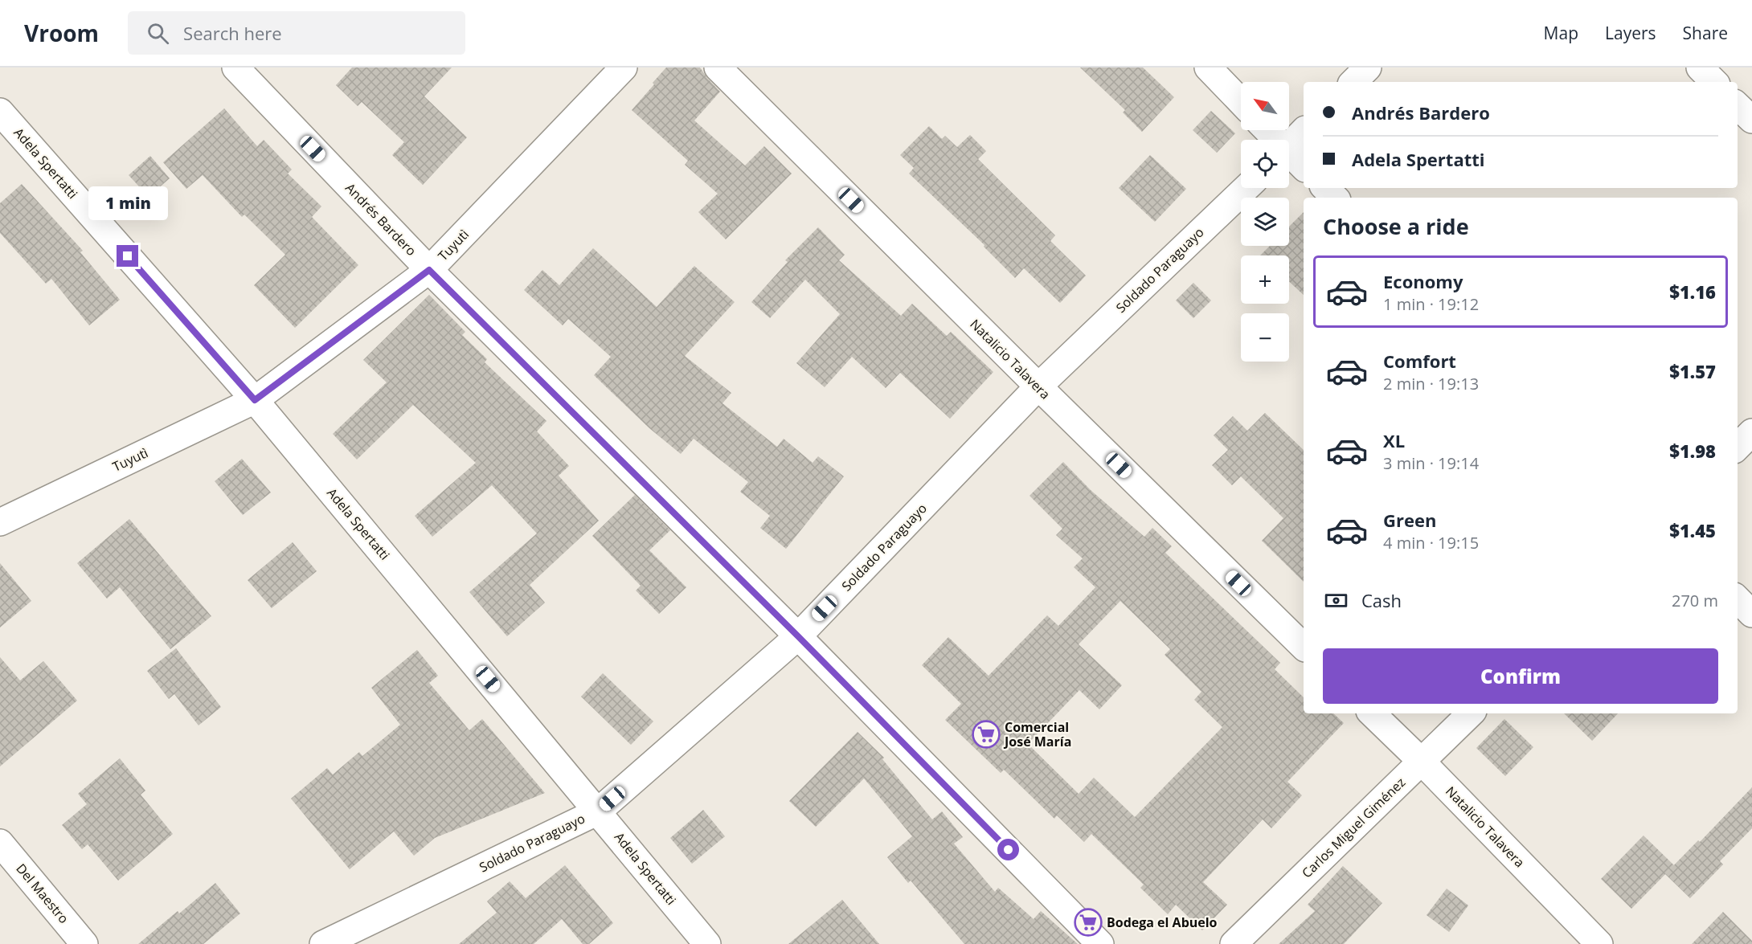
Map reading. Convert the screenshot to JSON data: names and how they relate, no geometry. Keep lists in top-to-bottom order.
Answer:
{
  "streets": {
    "street": [
      "Adela Spertatti",
      "Andrés Bardero",
      "Tuyutì",
      "Soldado Paraguayo",
      "Natalicio Talavera",
      "Carlos Miguel Giménez",
      "Del Maestro"
    ]
  },
  "crossings": [
    ["Adela Spertatti", "Tuyutì"],
    ["Adela Spertatti", "Soldado Paraguayo"],
    ["Andrés Bardero", "Tuyutì"],
    ["Andrés Bardero", "Soldado Paraguayo"],
    ["Soldado Paraguayo", "Natalicio Talavera"],
    ["Natalicio Talavera", "Carlos Miguel Giménez"]
  ],
  "places": {
    "supermarket": ["Comercial José María", "Bodega el Abuelo"]
  },
  "north": "top left",
  "page": {
    "header": "Vroom",
    "search": "Search here",
    "nav": ["Map", "Layers", "Share"],
    "map_buttons": ["+", "−"],
    "banner": ["Andrés Bardero", "Adela Spertatti"],
    "bubble": "1 min",
    "heading": "Choose a ride",
    "list": [
      {
        "name": "Economy",
        "note": "1 min · 19:12",
        "value": "$1.16"
      },
      {
        "name": "Comfort",
        "note": "2 min · 19:13",
        "value": "$1.57"
      },
      {
        "name": "XL",
        "note": "3 min · 19:14",
        "value": "$1.98"
      },
      {
        "name": "Green",
        "note": "4 min · 19:15",
        "value": "$1.45"
      }
    ],
    "pay": ["Cash", "270 m"],
    "buttons": "Confirm"
  }
}
